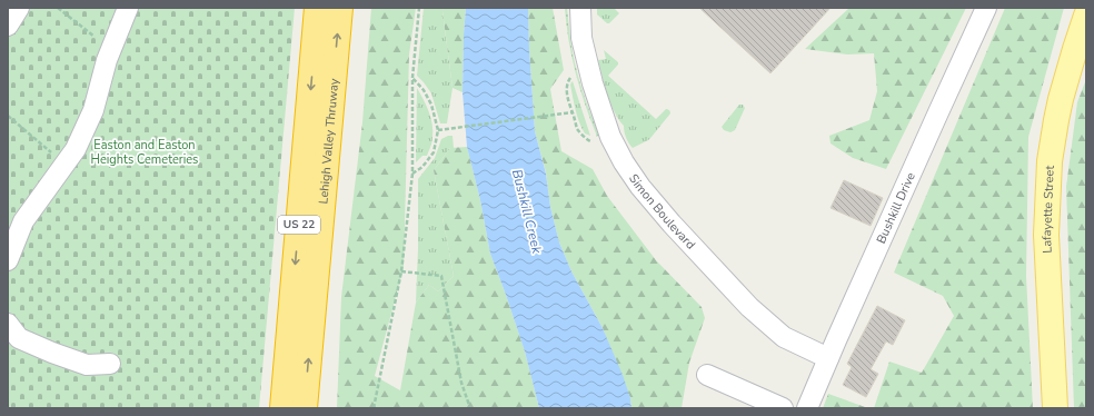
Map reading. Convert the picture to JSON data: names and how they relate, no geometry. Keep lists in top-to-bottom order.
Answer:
{
  "streets": {
    "highway": ["Lehigh Valley Thruway", "US 22"],
    "main road": ["Lafayette Street"],
    "street": ["Bushkill Drive", "Simon Boulevard"]
  },
  "crossings": [
    ["Bushkill Drive", "Simon Boulevard"]
  ],
  "water": ["Bushkill Creek"],
  "parks": ["Easton and Easton Heights Cemeteries"]
}
